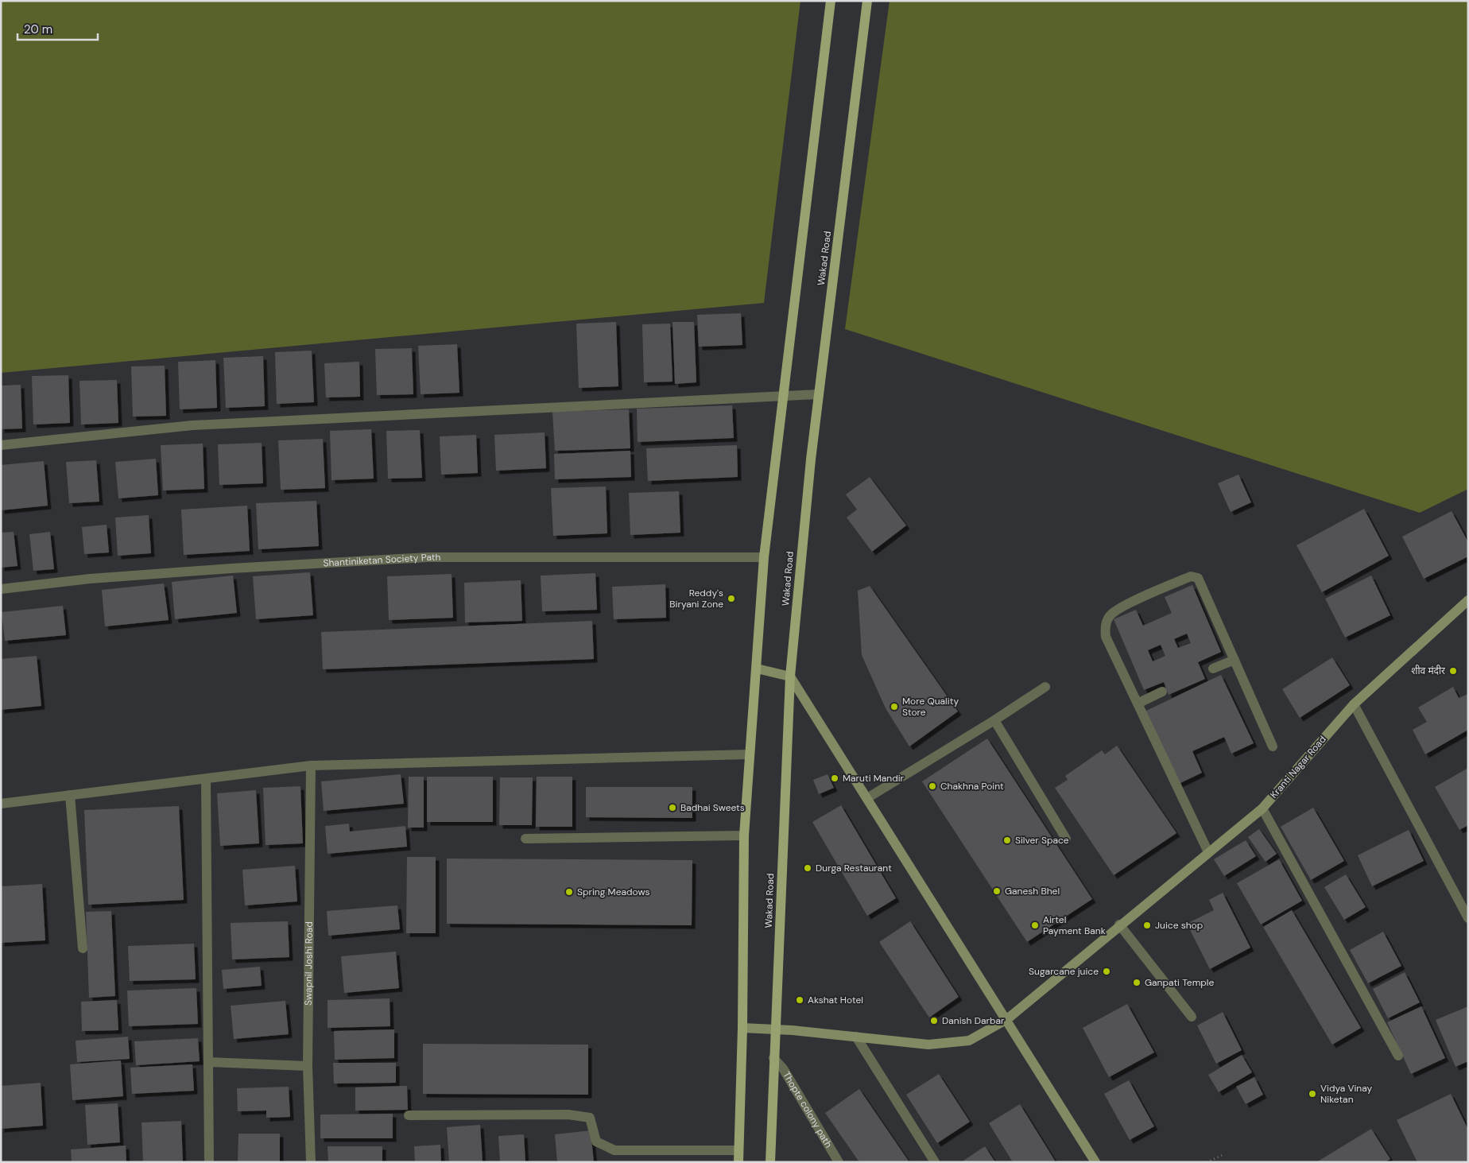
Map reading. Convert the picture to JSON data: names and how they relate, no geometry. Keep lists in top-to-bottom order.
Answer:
{
  "streets": {
    "main road": ["Wakad Road"],
    "street": [
      "Shantiniketan Society Path",
      "Kranti Nagar Road",
      "Swapnil Joshi Road",
      "Thopte colony path"
    ]
  },
  "crossings": [
    ["Wakad Road", "Kranti Nagar Road"],
    ["Wakad Road", "Thopte colony path"]
  ],
  "places": [
    "Reddy's Biryani Zone",
    "शीव मंदीर",
    "More Quality Store",
    "Maruti Mandir",
    "Chakhna Point",
    "Badhai Sweets",
    "Silver Space",
    "Durga Restaurant",
    "Ganesh Bhel",
    "Spring Meadows",
    "Airtel Payment Bank",
    "Juice shop",
    "Sugarcane juice",
    "Ganpati Temple",
    "Akshat Hotel",
    "Danish Darbar",
    "Vidya Vinay Niketan"
  ],
  "scale_bar": "20 m"
}
